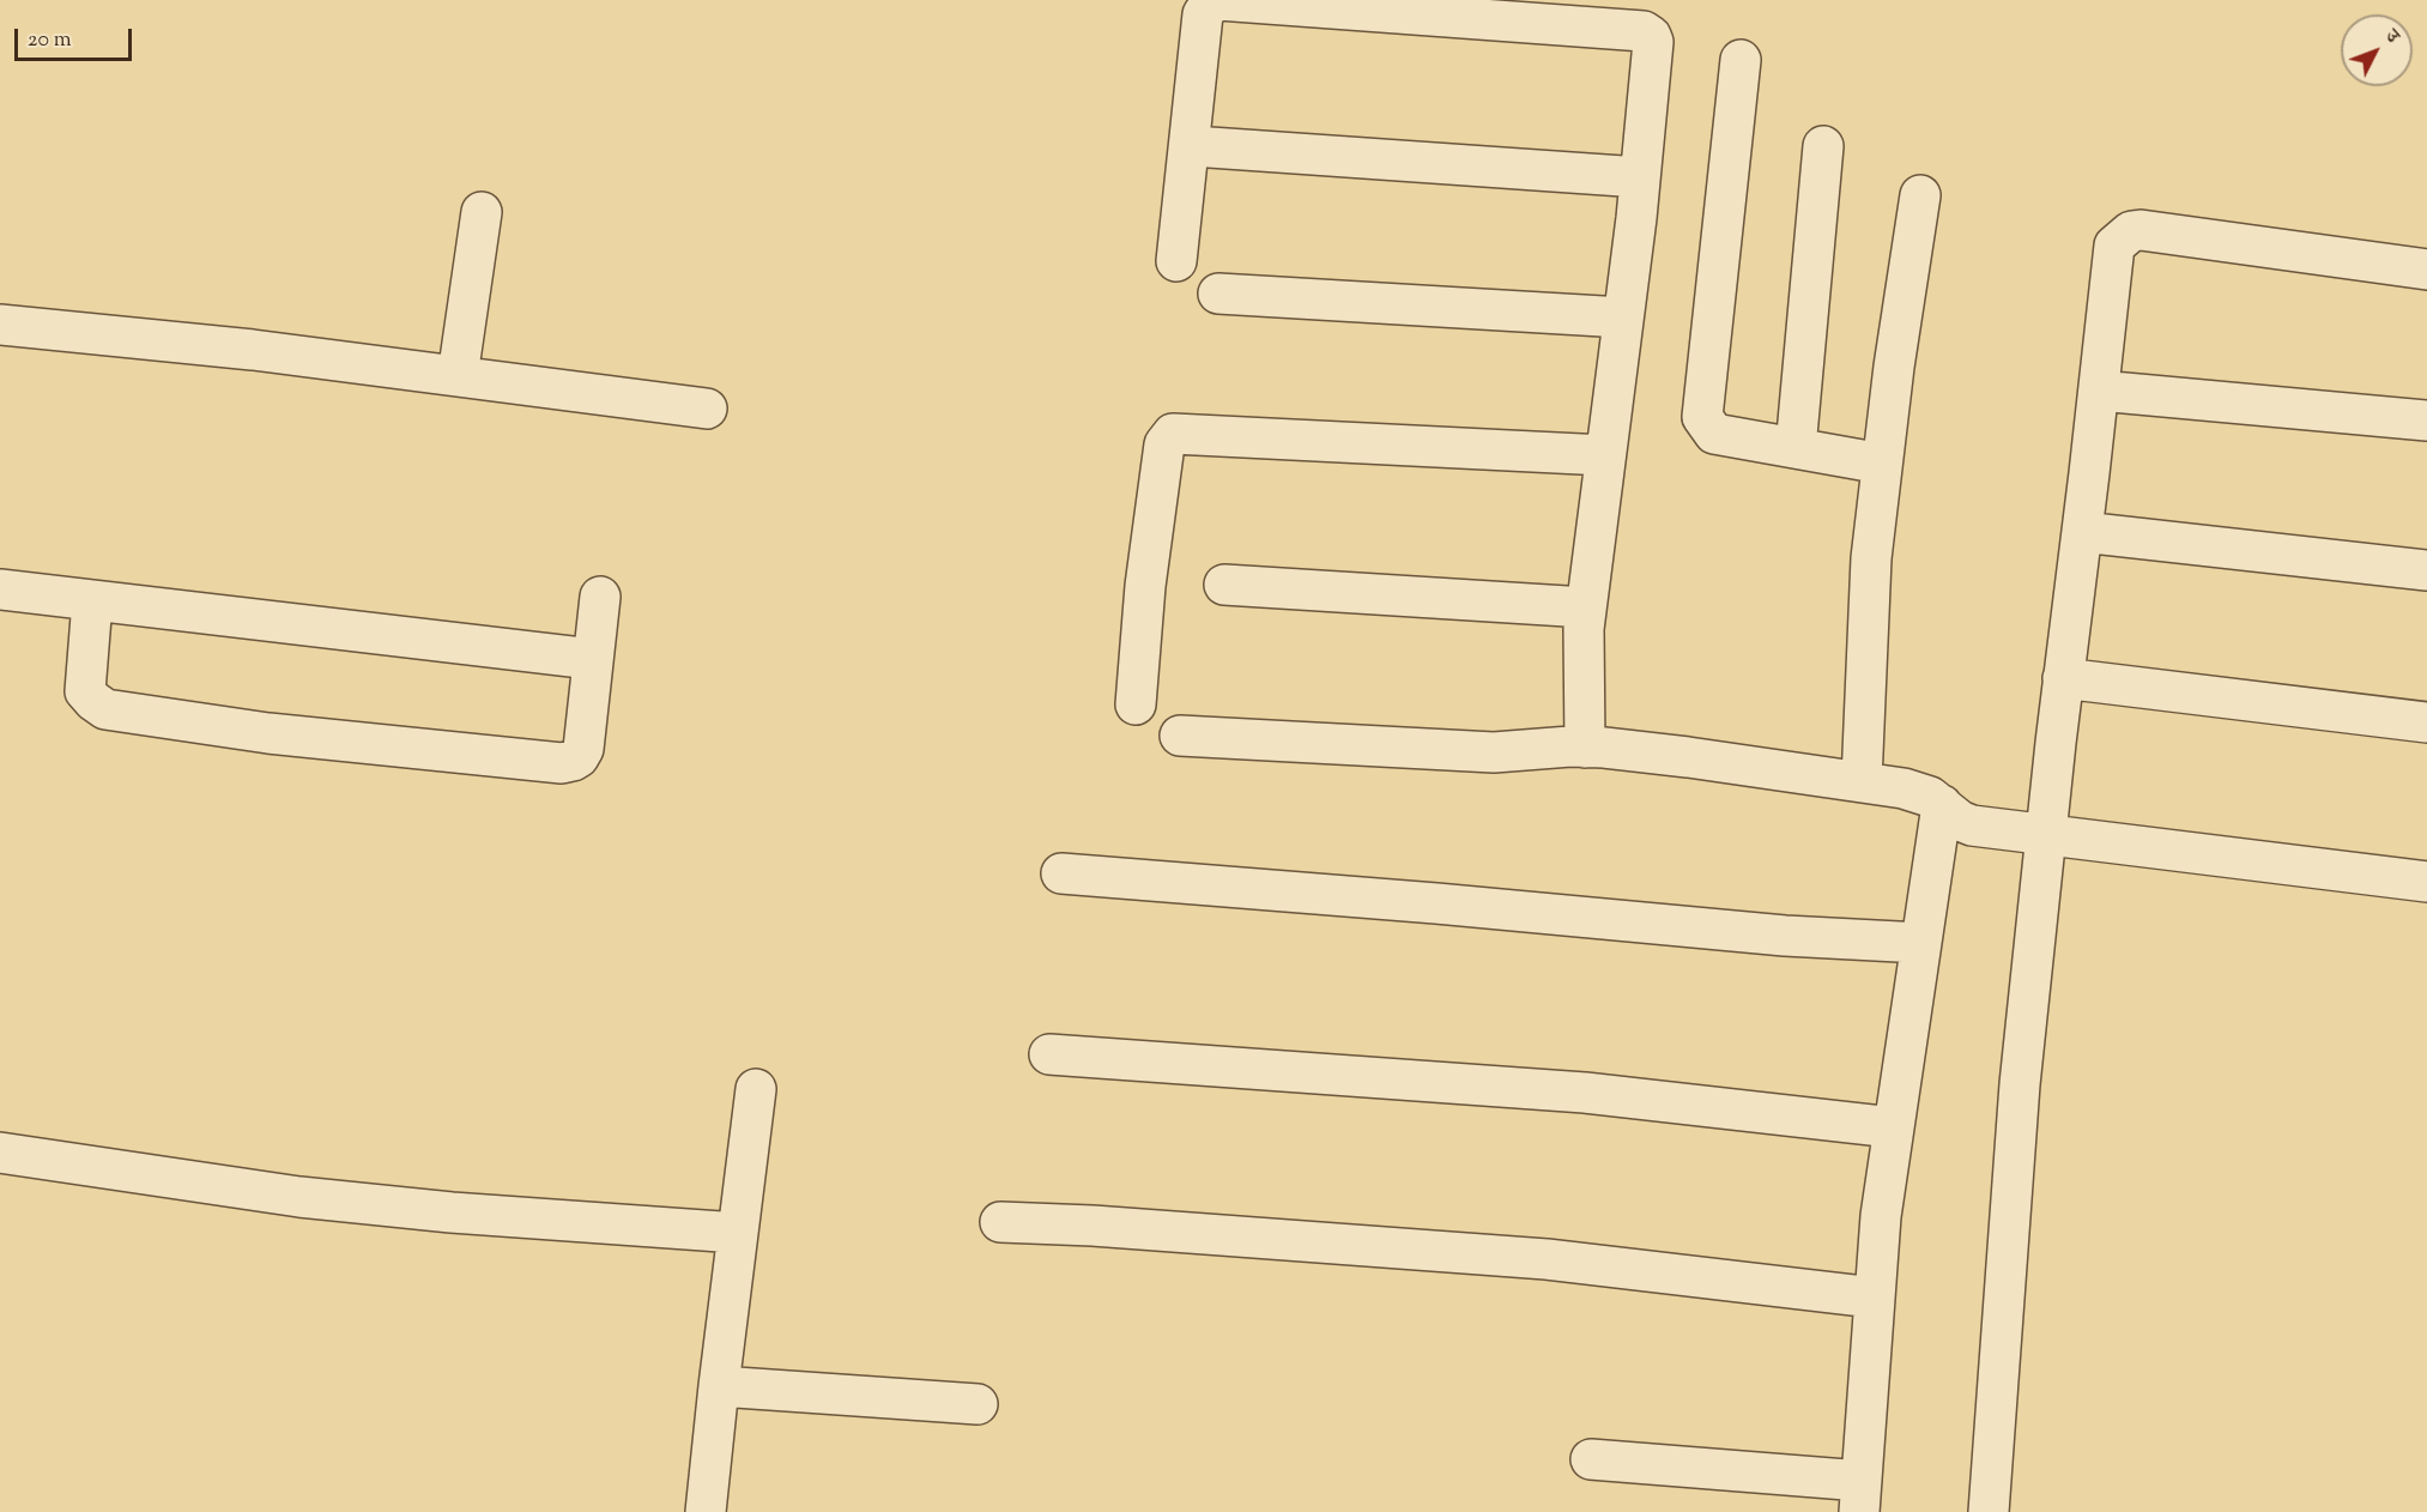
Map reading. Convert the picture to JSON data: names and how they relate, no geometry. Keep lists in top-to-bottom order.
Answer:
{
  "scale_bar": "20 m",
  "north": "top right"
}
